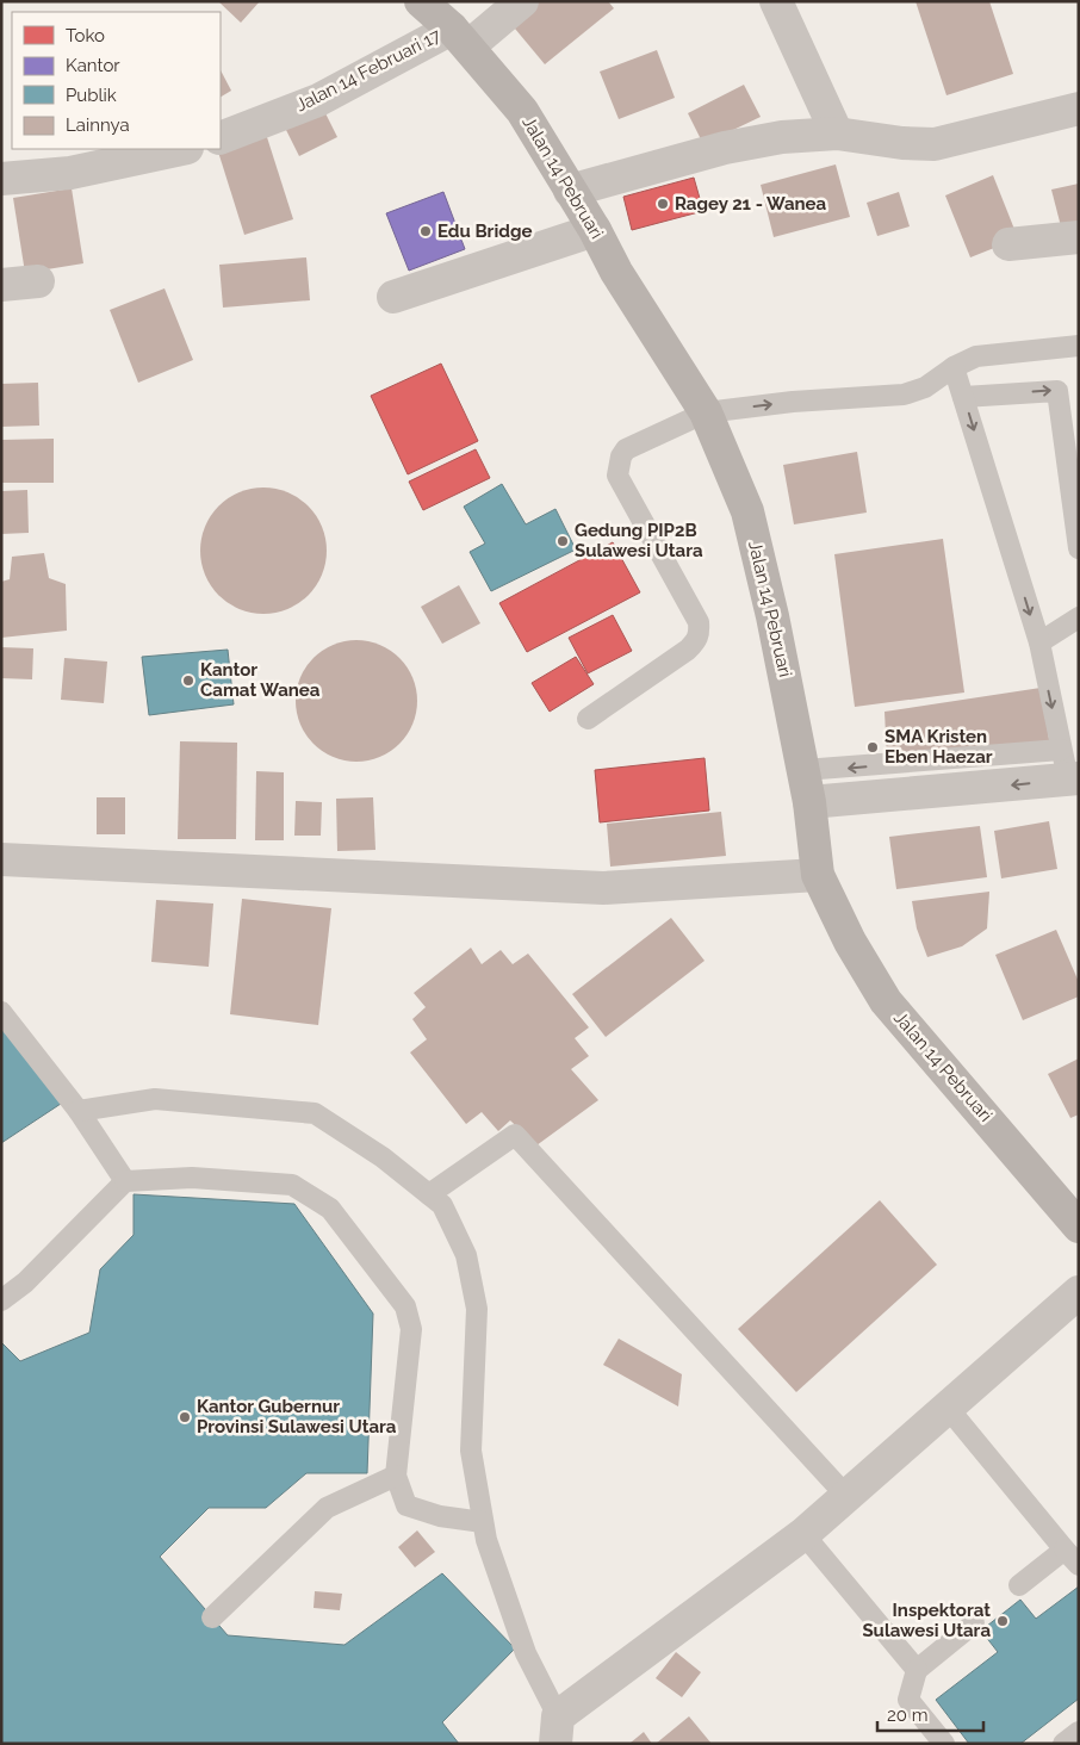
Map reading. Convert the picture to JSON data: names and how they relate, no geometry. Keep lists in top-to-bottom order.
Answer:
{
  "streets": {
    "main road": ["Jalan 14 Pebruari"],
    "street": ["Jalan 14 Februari 17"]
  },
  "crossings": [
    ["Jalan 14 Februari 17", "Jalan 14 Pebruari"]
  ],
  "places": [
    "Ragey 21 - Wanea",
    "Edu Bridge",
    "Gedung PIP2B Sulawesi Utara",
    "Kantor Camat Wanea",
    "SMA Kristen Eben Haezar",
    "Kantor Gubernur Provinsi Sulawesi Utara",
    "Inspektorat Sulawesi Utara"
  ],
  "legend": [
    "Toko",
    "Kantor",
    "Publik",
    "Lainnya"
  ],
  "scale_bar": "20 m"
}
